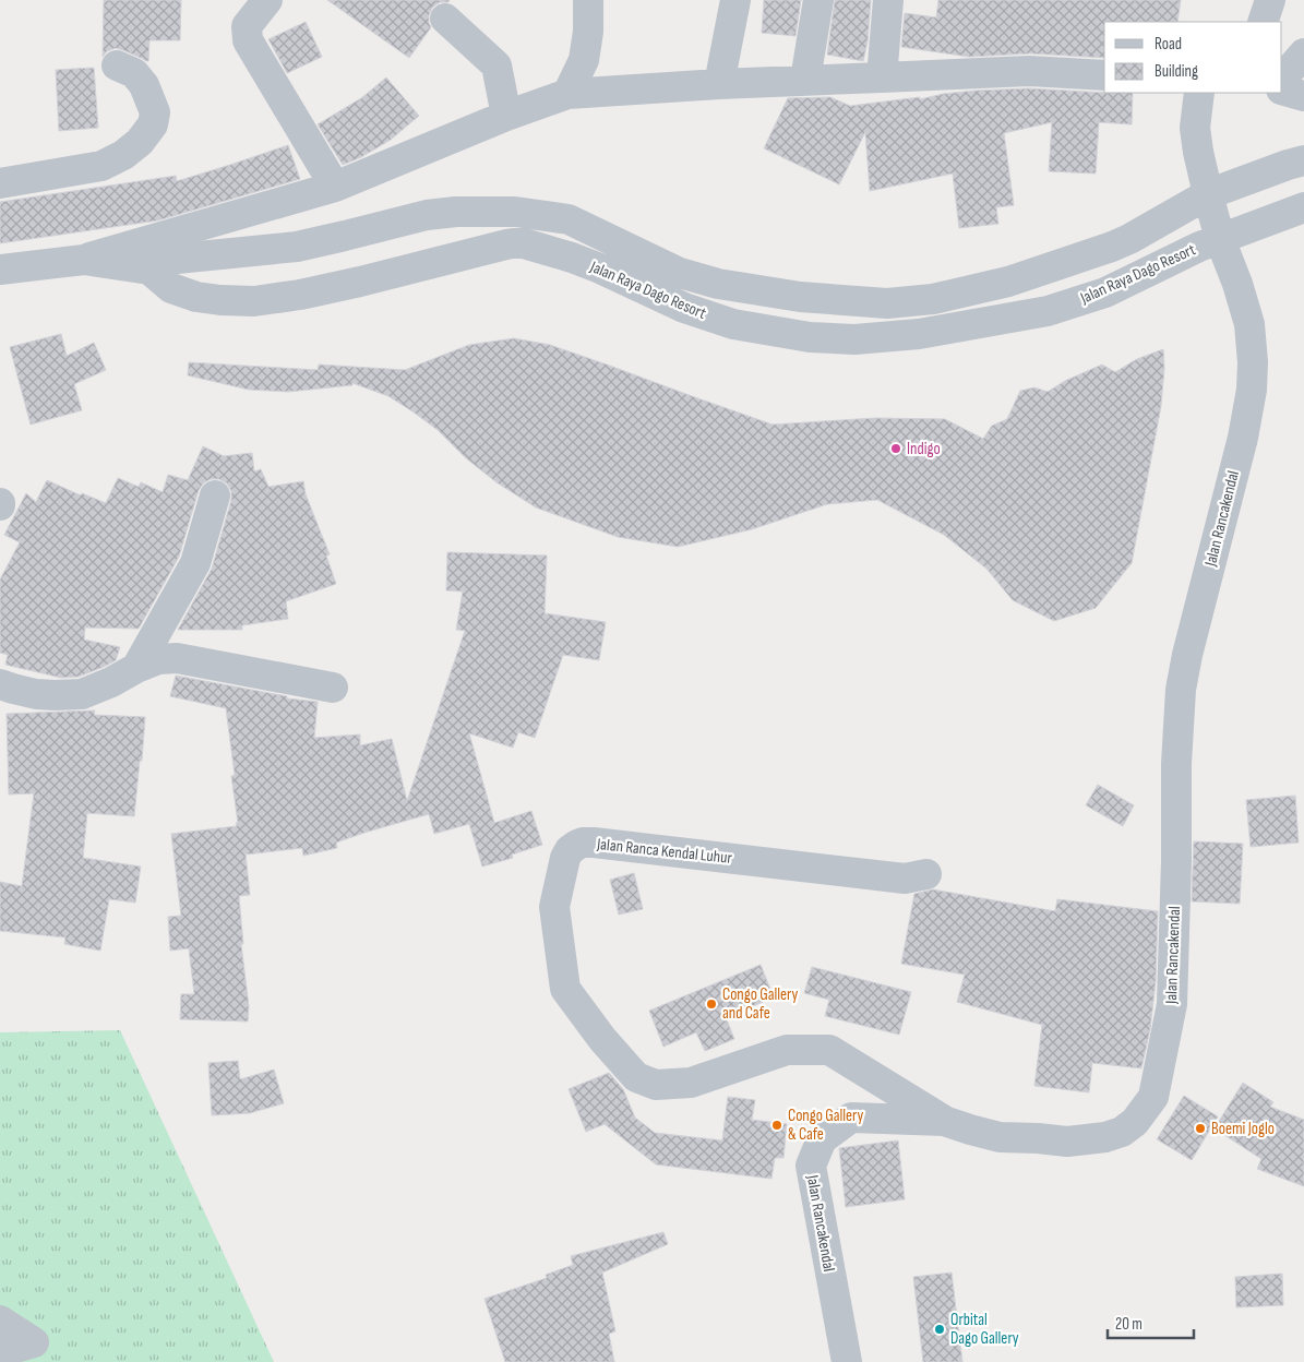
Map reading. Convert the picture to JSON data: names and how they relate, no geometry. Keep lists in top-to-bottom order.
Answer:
{
  "streets": {
    "street": ["Jalan Raya Dago Resort", "Jalan Rancakendal", "Jalan Ranca Kendal Luhur"]
  },
  "crossings": [
    ["Jalan Raya Dago Resort", "Jalan Rancakendal"],
    ["Jalan Rancakendal", "Jalan Ranca Kendal Luhur"]
  ],
  "places": [
    "Indigo",
    "Congo Gallery and Cafe",
    "Congo Gallery & Cafe",
    "Boemi Joglo",
    "Orbital Dago Gallery"
  ],
  "legend": ["Road", "Building"],
  "scale_bar": "20 m"
}
